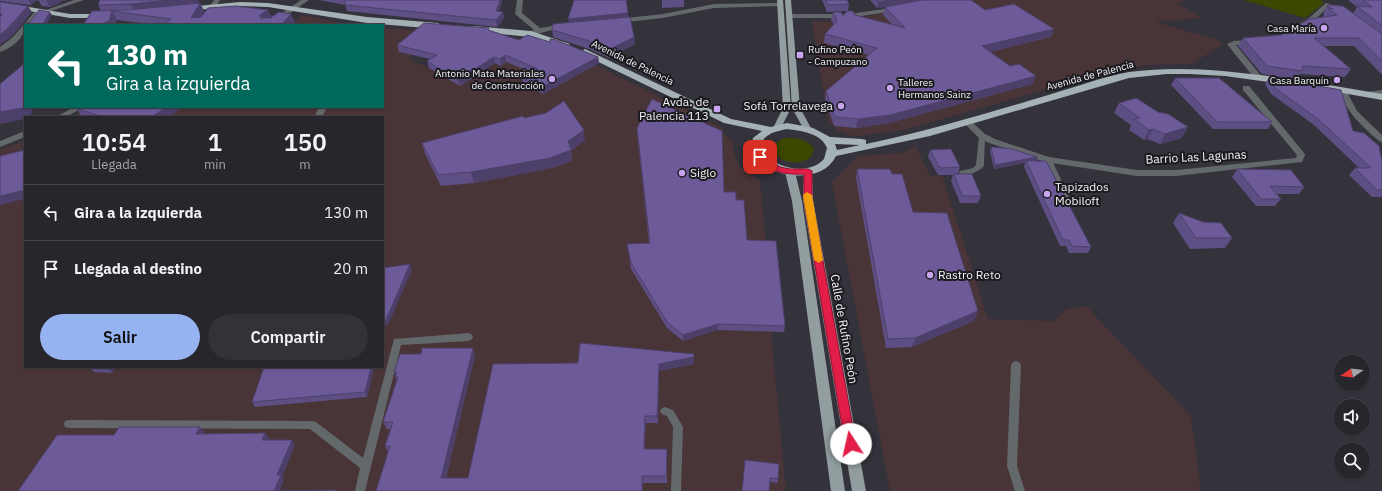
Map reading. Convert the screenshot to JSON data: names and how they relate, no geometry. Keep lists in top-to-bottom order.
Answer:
{
  "streets": {
    "highway": ["Avenida de Palencia"],
    "main road": ["Calle de Rufino Peón"],
    "street": ["Barrio Las Lagunas"]
  },
  "crossings": [
    ["Avenida de Palencia", "Barrio Las Lagunas"],
    ["Avenida de Palencia", "Calle de Rufino Peón"]
  ],
  "places": {
    "other": [
      "Casa María",
      "Antonio Mata Materiales de Construcción",
      "Casa Barquín",
      "Talleres Hermanos Sainz",
      "Sofá Torrelavega",
      "Siglo",
      "Tapizados Mobiloft",
      "Rastro Reto"
    ],
    "transit": ["Rufino Peón - Campuzano", "Avda. de Palencia 113"]
  },
  "north": "left",
  "page": {
    "turn": ["130 m", "Gira a la izquierda"],
    "eta": [
      "10:54",
      "Llegada",
      "1",
      "min",
      "150",
      "m"
    ],
    "list": [
      {
        "name": "Gira a la izquierda",
        "value": "130 m"
      },
      {
        "name": "Llegada al destino",
        "value": "20 m"
      }
    ],
    "buttons": ["Salir", "Compartir"]
  }
}
